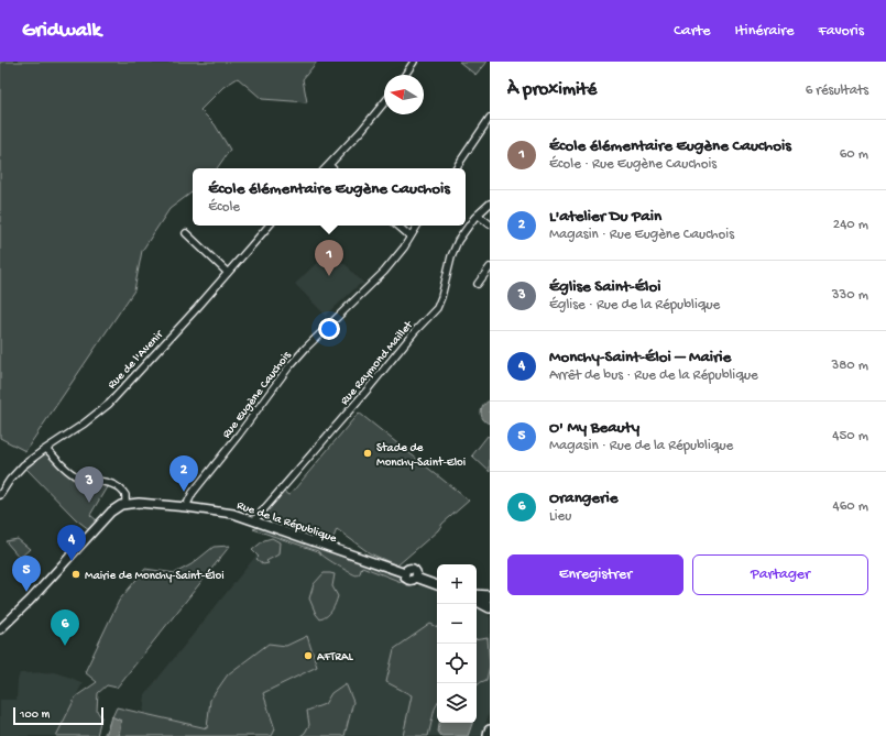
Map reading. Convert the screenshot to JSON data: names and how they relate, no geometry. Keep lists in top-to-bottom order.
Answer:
{
  "streets": {
    "street": [
      "Rue de l'Avenir",
      "Rue Raymond Maillet",
      "Rue Eugène Cauchois",
      "Rue de la République"
    ]
  },
  "crossings": [
    ["Rue Raymond Maillet", "Rue de la République"],
    ["Rue Eugène Cauchois", "Rue de la République"]
  ],
  "places": ["Stade de Monchy-Saint-Eloi", "Mairie de Monchy-Saint-Éloi", "AFTRAL"],
  "scale_bar": "100 m",
  "north": "left",
  "page": {
    "header": "Gridwalk",
    "nav": ["Carte", "Itinéraire", "Favoris"],
    "heading": ["À proximité", "6 résultats"],
    "list": [
      {
        "mark": "1",
        "name": "École élémentaire Eugène Cauchois",
        "note": "École · Rue Eugène Cauchois",
        "value": "60 m"
      },
      {
        "mark": "2",
        "name": "L'atelier Du Pain",
        "note": "Magasin · Rue Eugène Cauchois",
        "value": "240 m"
      },
      {
        "mark": "3",
        "name": "Église Saint-Éloi",
        "note": "Église · Rue de la République",
        "value": "330 m"
      },
      {
        "mark": "4",
        "name": "Monchy-Saint-Éloi – Mairie",
        "note": "Arrêt de bus · Rue de la République",
        "value": "380 m"
      },
      {
        "mark": "5",
        "name": "O' My Beauty",
        "note": "Magasin · Rue de la République",
        "value": "450 m"
      },
      {
        "mark": "6",
        "name": "Orangerie",
        "note": "Lieu",
        "value": "460 m"
      }
    ],
    "popup": ["École élémentaire Eugène Cauchois", "École"],
    "pins": [
      "1",
      "2",
      "3",
      "4",
      "5",
      "6"
    ],
    "buttons": ["Enregistrer", "Partager"],
    "map_buttons": ["+", "−"],
    "scale": "100 m"
  }
}
